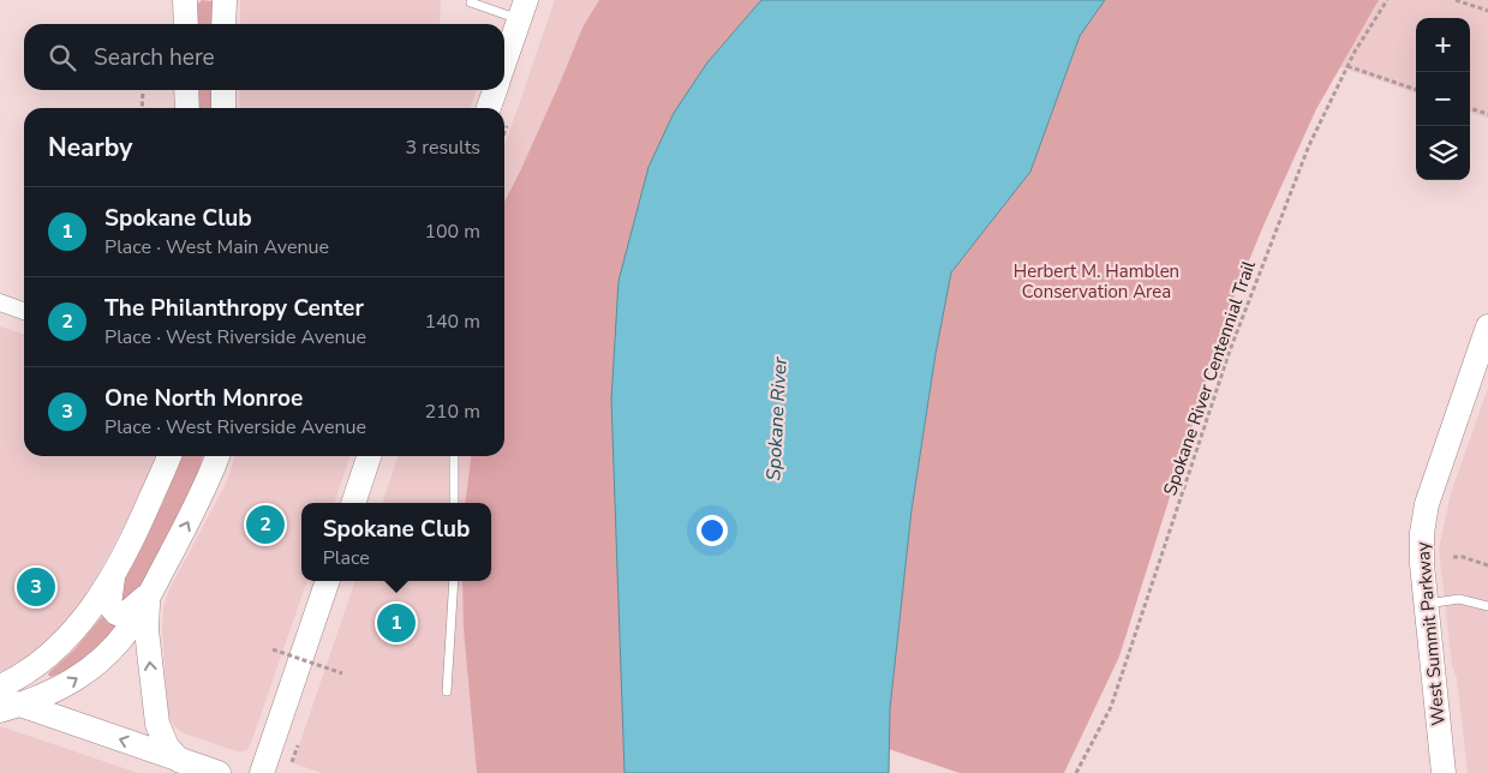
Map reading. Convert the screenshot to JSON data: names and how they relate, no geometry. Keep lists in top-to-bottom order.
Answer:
{
  "streets": {
    "street": ["West Summit Parkway"],
    "path": ["Spokane River Centennial Trail"]
  },
  "water": ["Spokane River"],
  "parks": ["Herbert M. Hamblen Conservation Area"],
  "page": {
    "map_buttons": ["+", "−"],
    "search": "Search here",
    "heading": ["Nearby", "3 results"],
    "list": [
      {
        "mark": "1",
        "name": "Spokane Club",
        "note": "Place · West Main Avenue",
        "value": "100 m"
      },
      {
        "mark": "2",
        "name": "The Philanthropy Center",
        "note": "Place · West Riverside Avenue",
        "value": "140 m"
      },
      {
        "mark": "3",
        "name": "One North Monroe",
        "note": "Place · West Riverside Avenue",
        "value": "210 m"
      }
    ],
    "popup": ["Spokane Club", "Place"],
    "pins": ["2", "3", "1"]
  }
}
